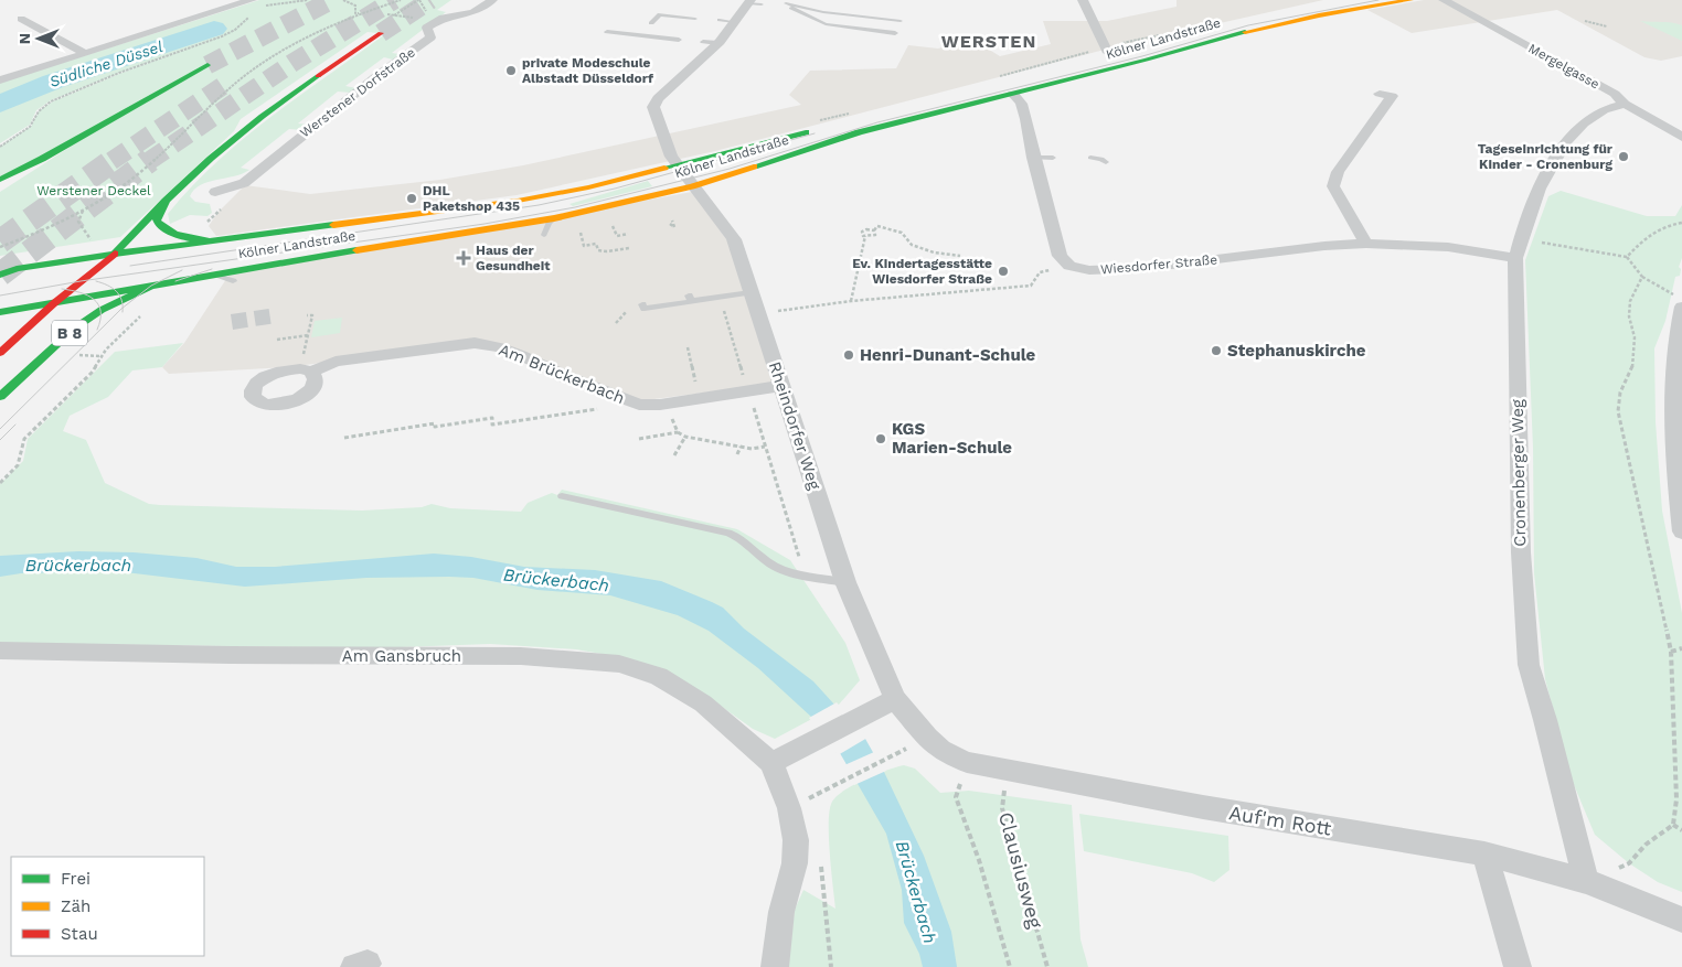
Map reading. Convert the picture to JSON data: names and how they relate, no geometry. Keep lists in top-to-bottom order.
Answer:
{
  "streets": {
    "main road": ["Kölner Landstraße", "B 8"],
    "street": [
      "Mergelgasse",
      "Werstener Dorfstraße",
      "Wiesdorfer Straße",
      "Am Brückerbach",
      "Rheindorfer Weg",
      "Cronenberger Weg",
      "Am Gansbruch",
      "Auf'm Rott"
    ],
    "path": ["Clausiusweg"]
  },
  "crossings": [
    ["Kölner Landstraße", "B 8"],
    ["Kölner Landstraße", "Rheindorfer Weg"],
    ["Mergelgasse", "Cronenberger Weg"],
    ["Wiesdorfer Straße", "Cronenberger Weg"],
    ["Am Brückerbach", "Rheindorfer Weg"],
    ["Rheindorfer Weg", "Auf'm Rott"],
    ["Cronenberger Weg", "Auf'm Rott"],
    ["Auf'm Rott", "Clausiusweg"]
  ],
  "districts": ["WERSTEN"],
  "water": ["Südliche Düssel", "Brückerbach"],
  "parks": ["Werstener Deckel"],
  "places": {
    "other": [
      "private Modeschule Albstadt Düsseldorf",
      "Tageseinrichtung für Kinder - Cronenburg",
      "DHL Paketshop 435",
      "Ev. Kindertagesstätte Wiesdorfer Straße",
      "Stephanuskirche",
      "Henri-Dunant-Schule",
      "KGS Marien-Schule"
    ],
    "health": ["Haus der Gesundheit"]
  },
  "legend": ["Frei", "Zäh", "Stau"],
  "north": "left"
}
